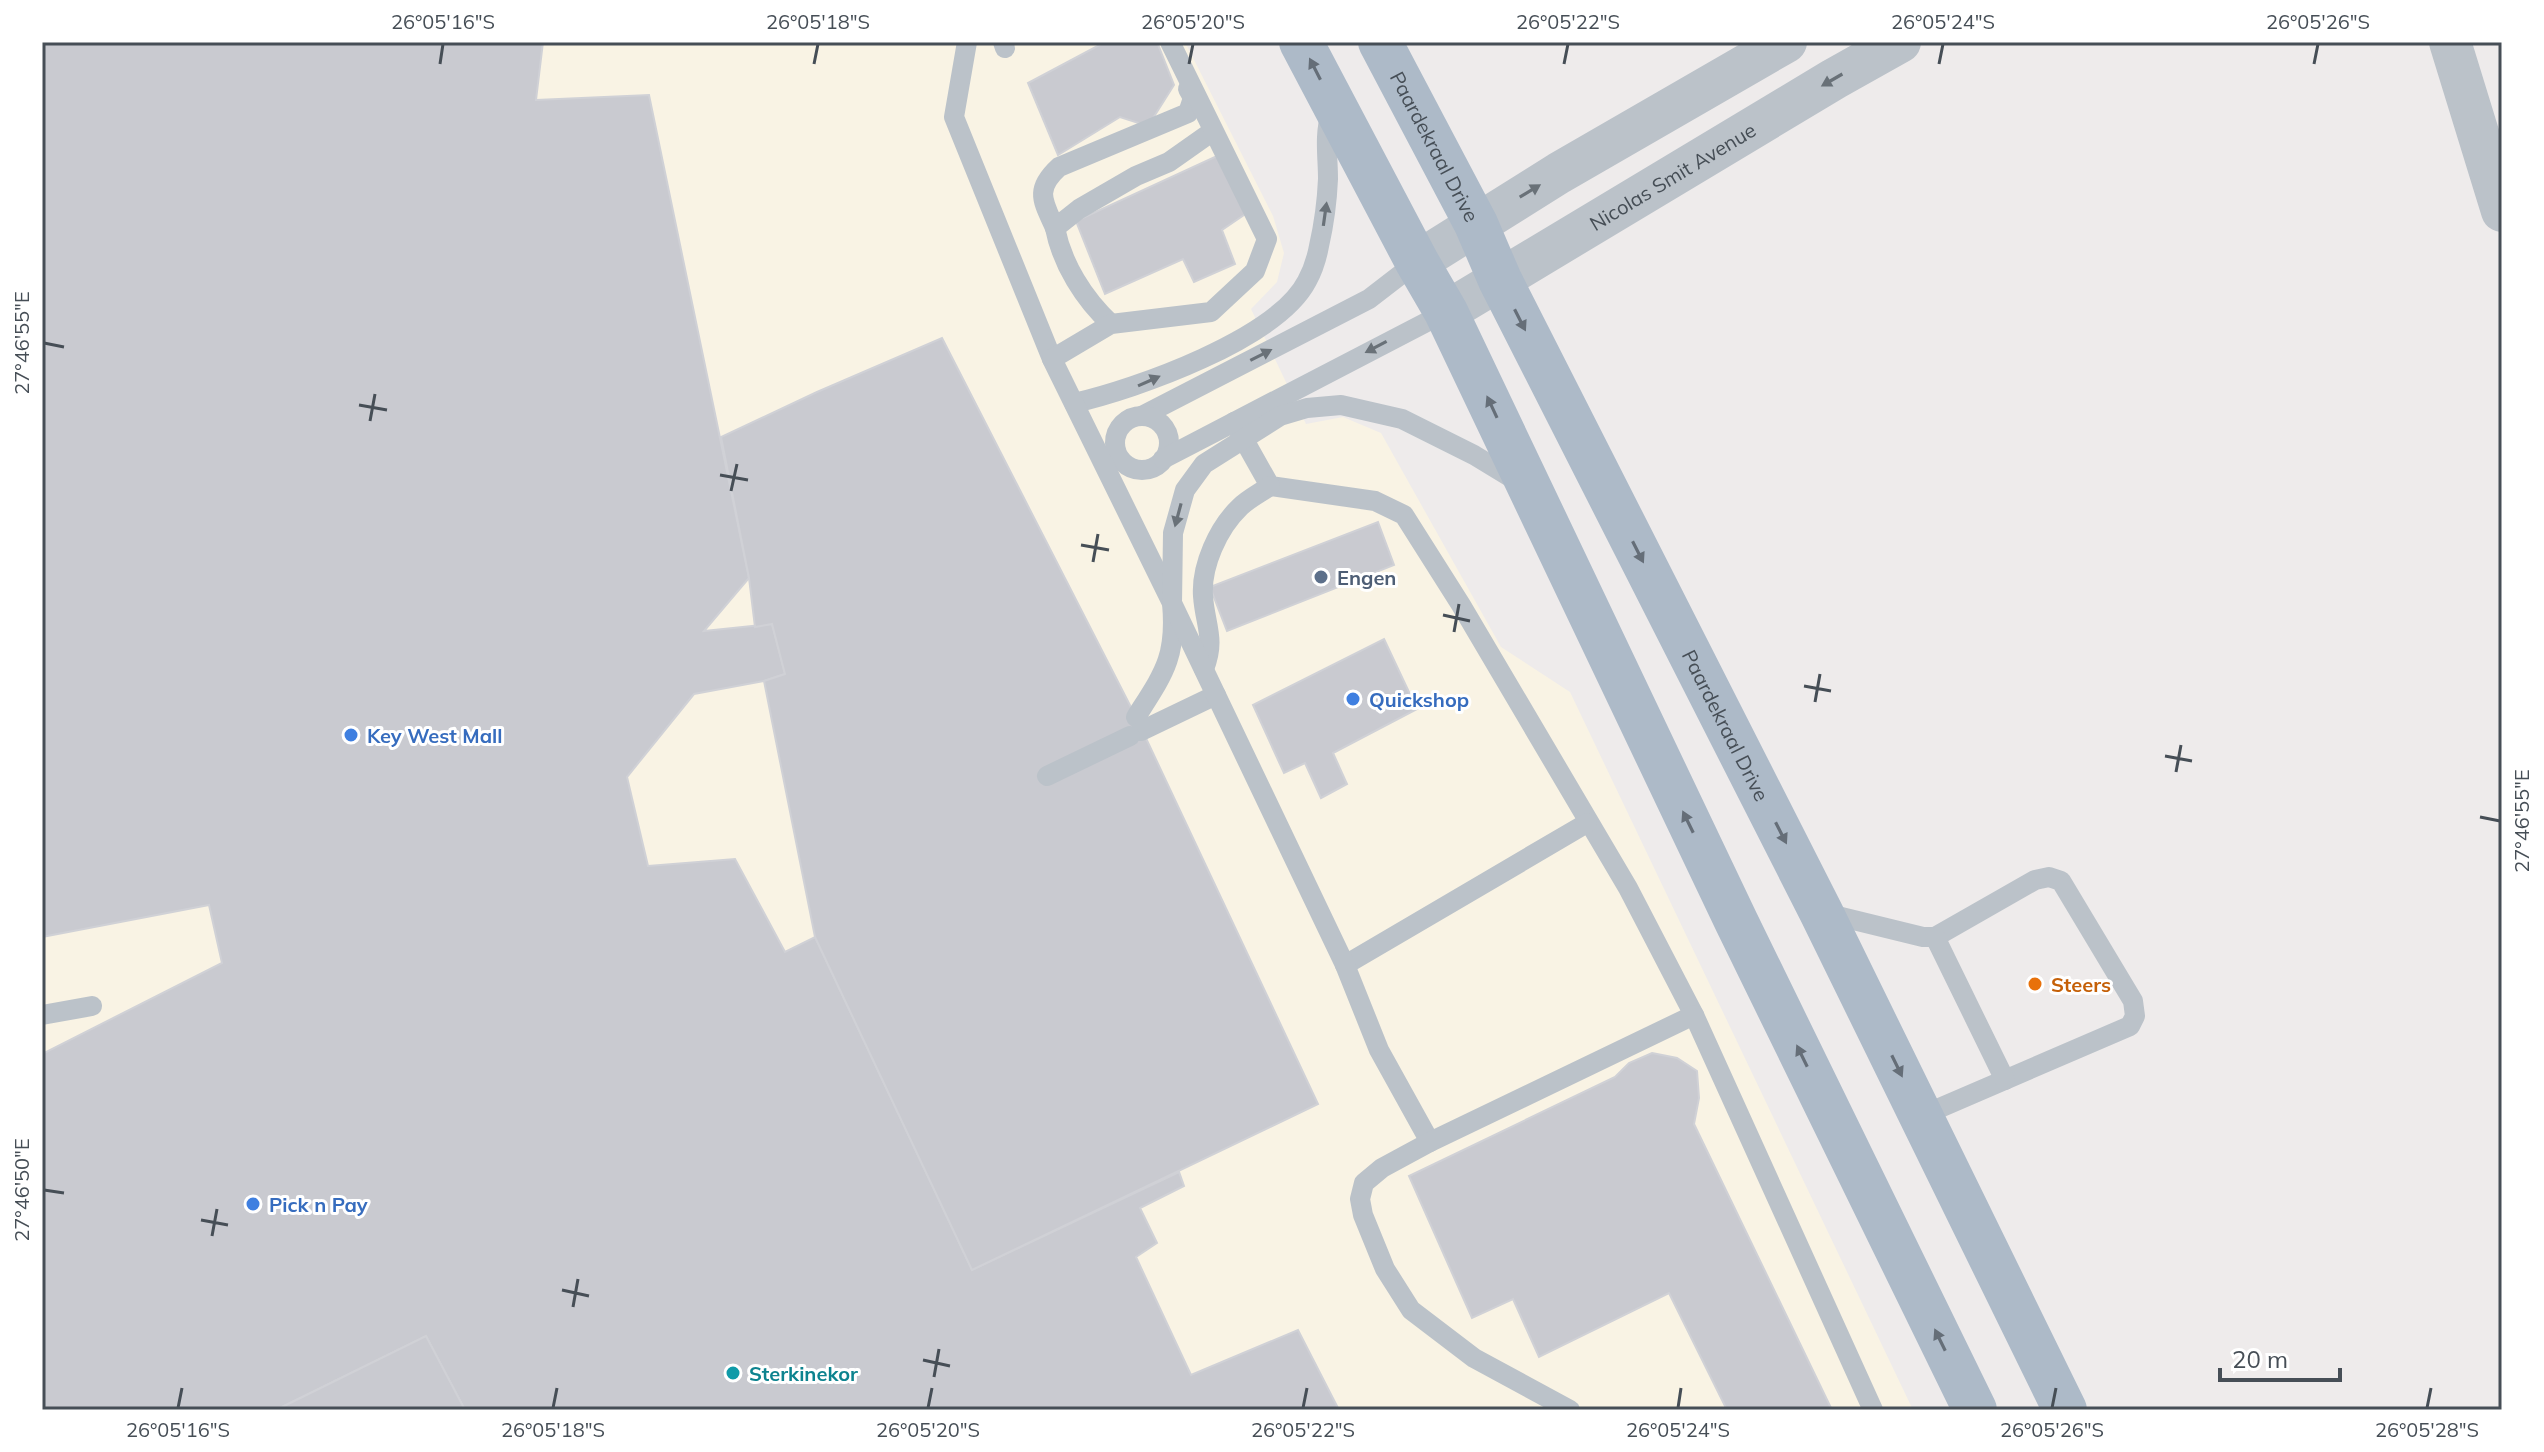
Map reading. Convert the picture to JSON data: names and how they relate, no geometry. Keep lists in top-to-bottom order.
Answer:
{
  "streets": {
    "main road": ["Paardekraal Drive"],
    "street": ["Nicolas Smit Avenue"]
  },
  "crossings": [
    ["Paardekraal Drive", "Nicolas Smit Avenue"]
  ],
  "places": [
    "Engen",
    "Quickshop",
    "Key West Mall",
    "Steers",
    "Pick n Pay",
    "Sterkinekor"
  ],
  "scale_bar": "20 m",
  "coordinates": [
    "26°05'16\"S",
    "26°05'18\"S",
    "26°05'20\"S",
    "26°05'22\"S",
    "26°05'24\"S",
    "26°05'26\"S",
    "27°46'55\"E",
    "27°46'50\"E",
    "26°05'28\"S"
  ]
}
